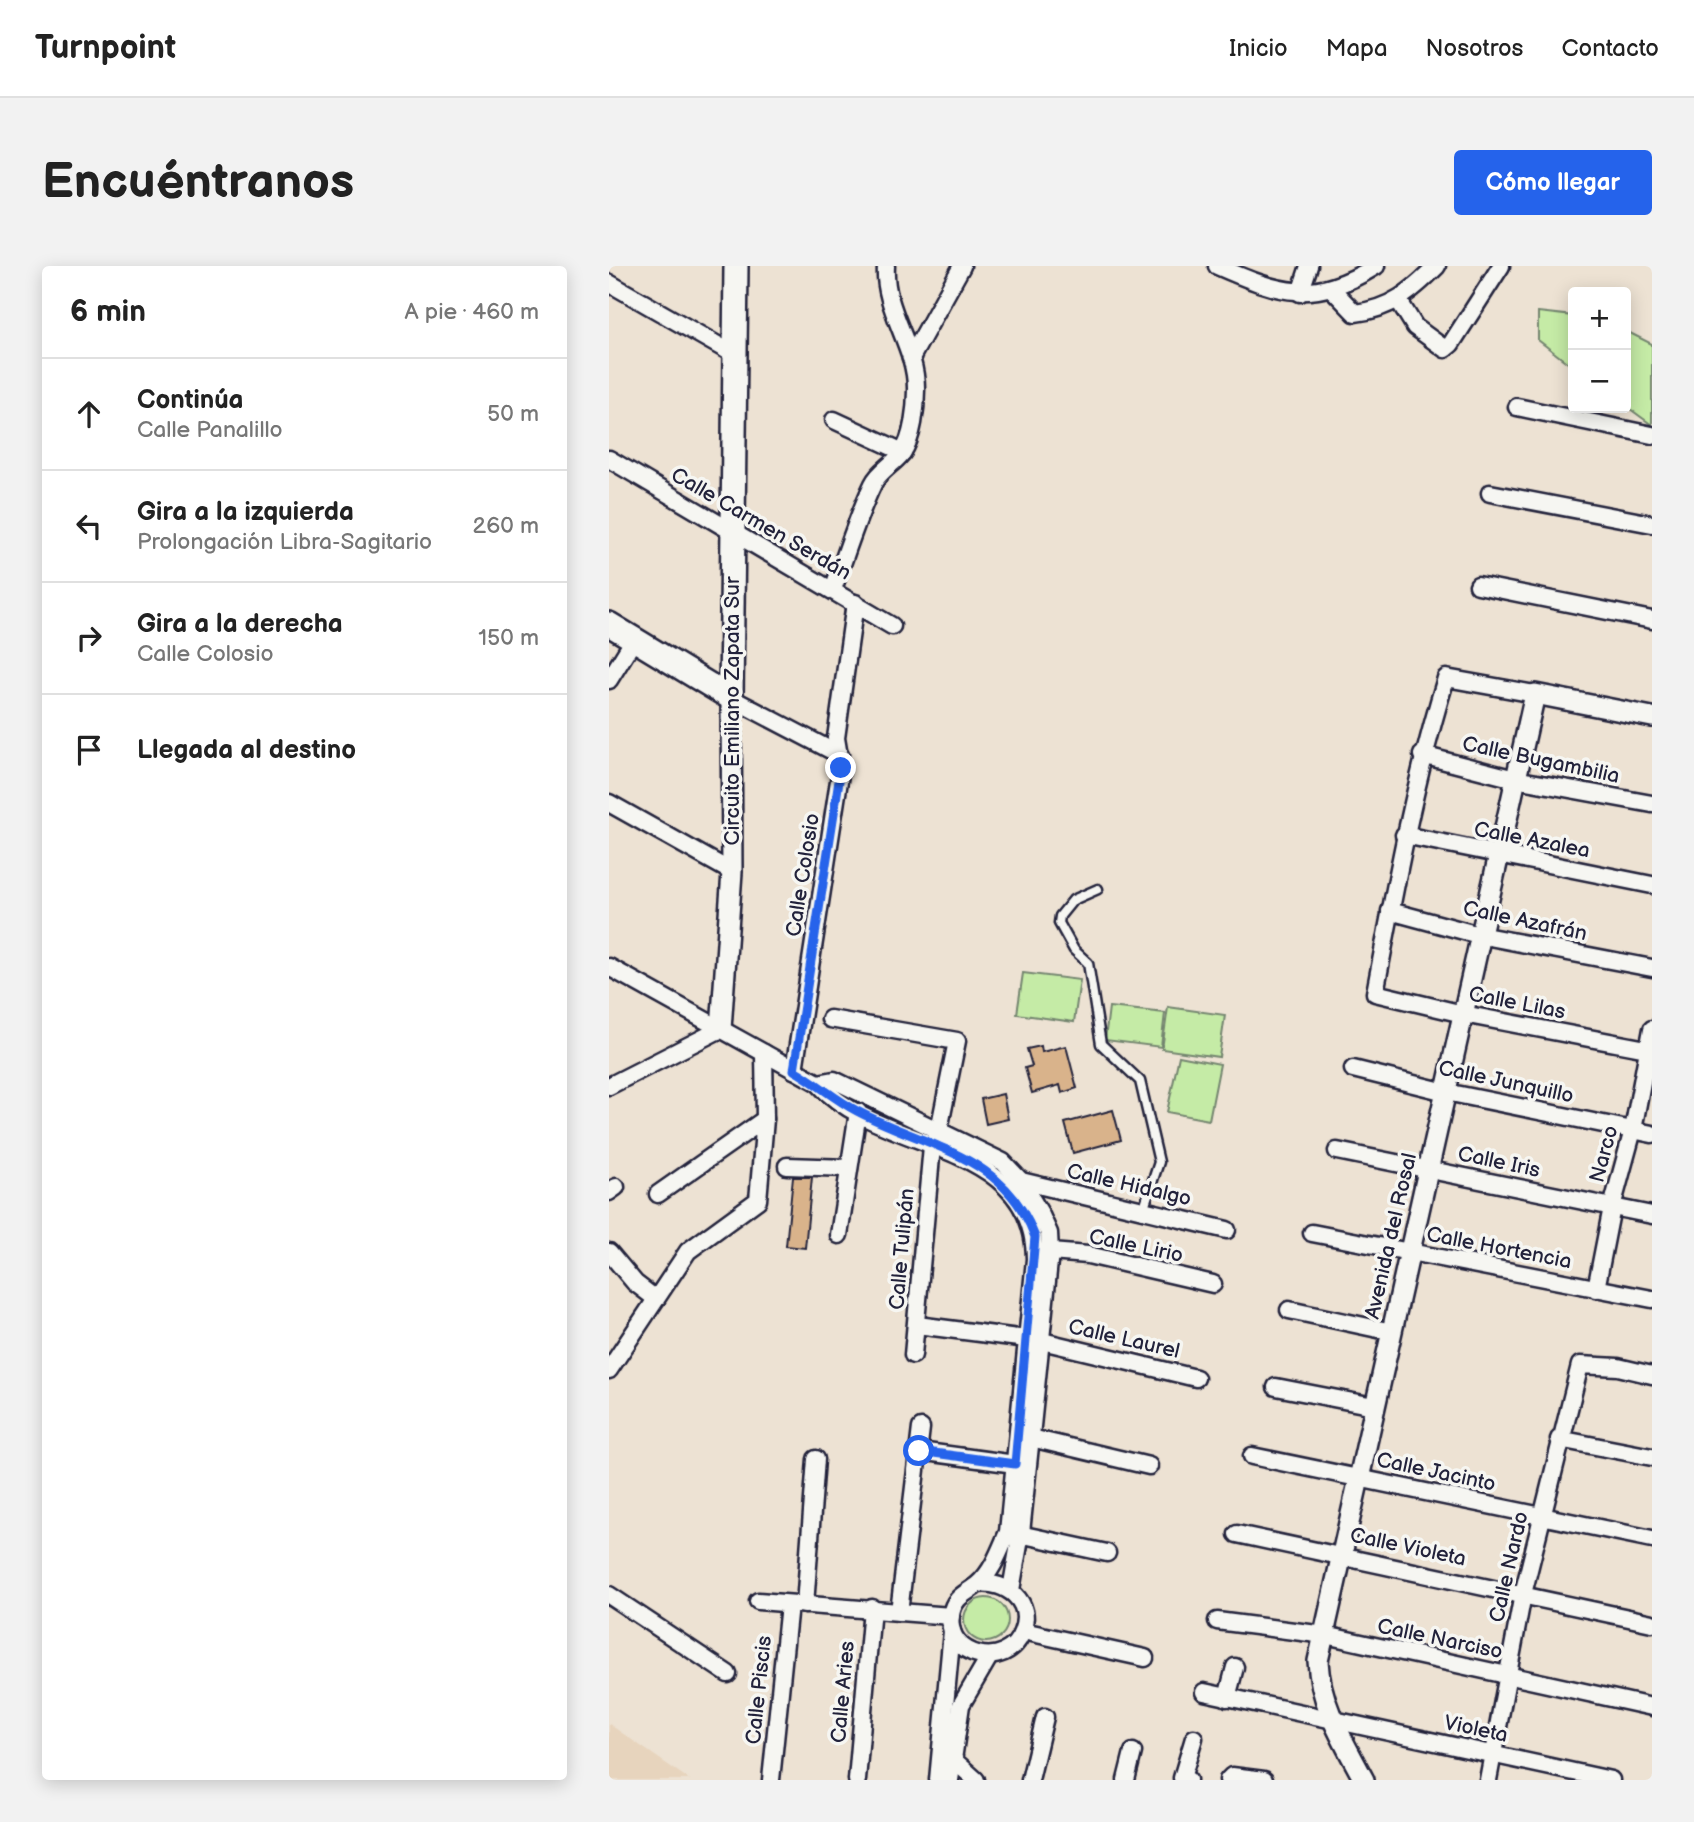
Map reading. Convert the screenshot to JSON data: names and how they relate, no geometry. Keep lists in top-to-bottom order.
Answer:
{
  "streets": {
    "main road": ["Circuito Emiliano Zapata Sur"],
    "street": [
      "Calle Carmen Serdán",
      "Calle Bugambilia",
      "Calle Azalea",
      "Calle Colosio",
      "Calle Azafrán",
      "Calle Lilas",
      "Calle Junquillo",
      "Narco",
      "Calle Iris",
      "Calle Hidalgo",
      "Avenida del Rosal",
      "Calle Lirio",
      "Calle Hortencia",
      "Calle Tulipán",
      "Calle Laurel",
      "Calle Jacinto",
      "Calle Violeta",
      "Calle Nardo",
      "Calle Narciso",
      "Calle Piscis",
      "Calle Aries",
      "Violeta"
    ]
  },
  "crossings": [
    ["Calle Carmen Serdán", "Circuito Emiliano Zapata Sur"],
    ["Calle Carmen Serdán", "Calle Colosio"],
    ["Calle Bugambilia", "Avenida del Rosal"],
    ["Calle Azalea", "Avenida del Rosal"],
    ["Calle Azafrán", "Calle Lilas"],
    ["Calle Azafrán", "Avenida del Rosal"],
    ["Calle Lilas", "Narco"],
    ["Calle Lilas", "Avenida del Rosal"],
    ["Calle Junquillo", "Narco"],
    ["Calle Junquillo", "Avenida del Rosal"],
    ["Narco", "Calle Iris"],
    ["Narco", "Calle Hortencia"],
    ["Calle Iris", "Avenida del Rosal"],
    ["Avenida del Rosal", "Calle Hortencia"],
    ["Avenida del Rosal", "Calle Jacinto"],
    ["Avenida del Rosal", "Calle Violeta"],
    ["Avenida del Rosal", "Calle Narciso"],
    ["Avenida del Rosal", "Violeta"],
    ["Calle Tulipán", "Calle Laurel"],
    ["Calle Jacinto", "Calle Nardo"],
    ["Calle Violeta", "Calle Nardo"],
    ["Calle Nardo", "Calle Narciso"],
    ["Calle Nardo", "Violeta"]
  ],
  "page": {
    "header": "Turnpoint",
    "nav": [
      "Inicio",
      "Mapa",
      "Nosotros",
      "Contacto"
    ],
    "buttons": "Cómo llegar",
    "title": "Encuéntranos",
    "heading": ["6 min", "A pie · 460 m"],
    "map_buttons": ["+", "−"],
    "list": [
      ["Continúa", "Calle Panalillo", "50 m"],
      ["Gira a la izquierda", "Prolongación Libra-Sagitario", "260 m"],
      ["Gira a la derecha", "Calle Colosio", "150 m"],
      "Llegada al destino"
    ]
  }
}
